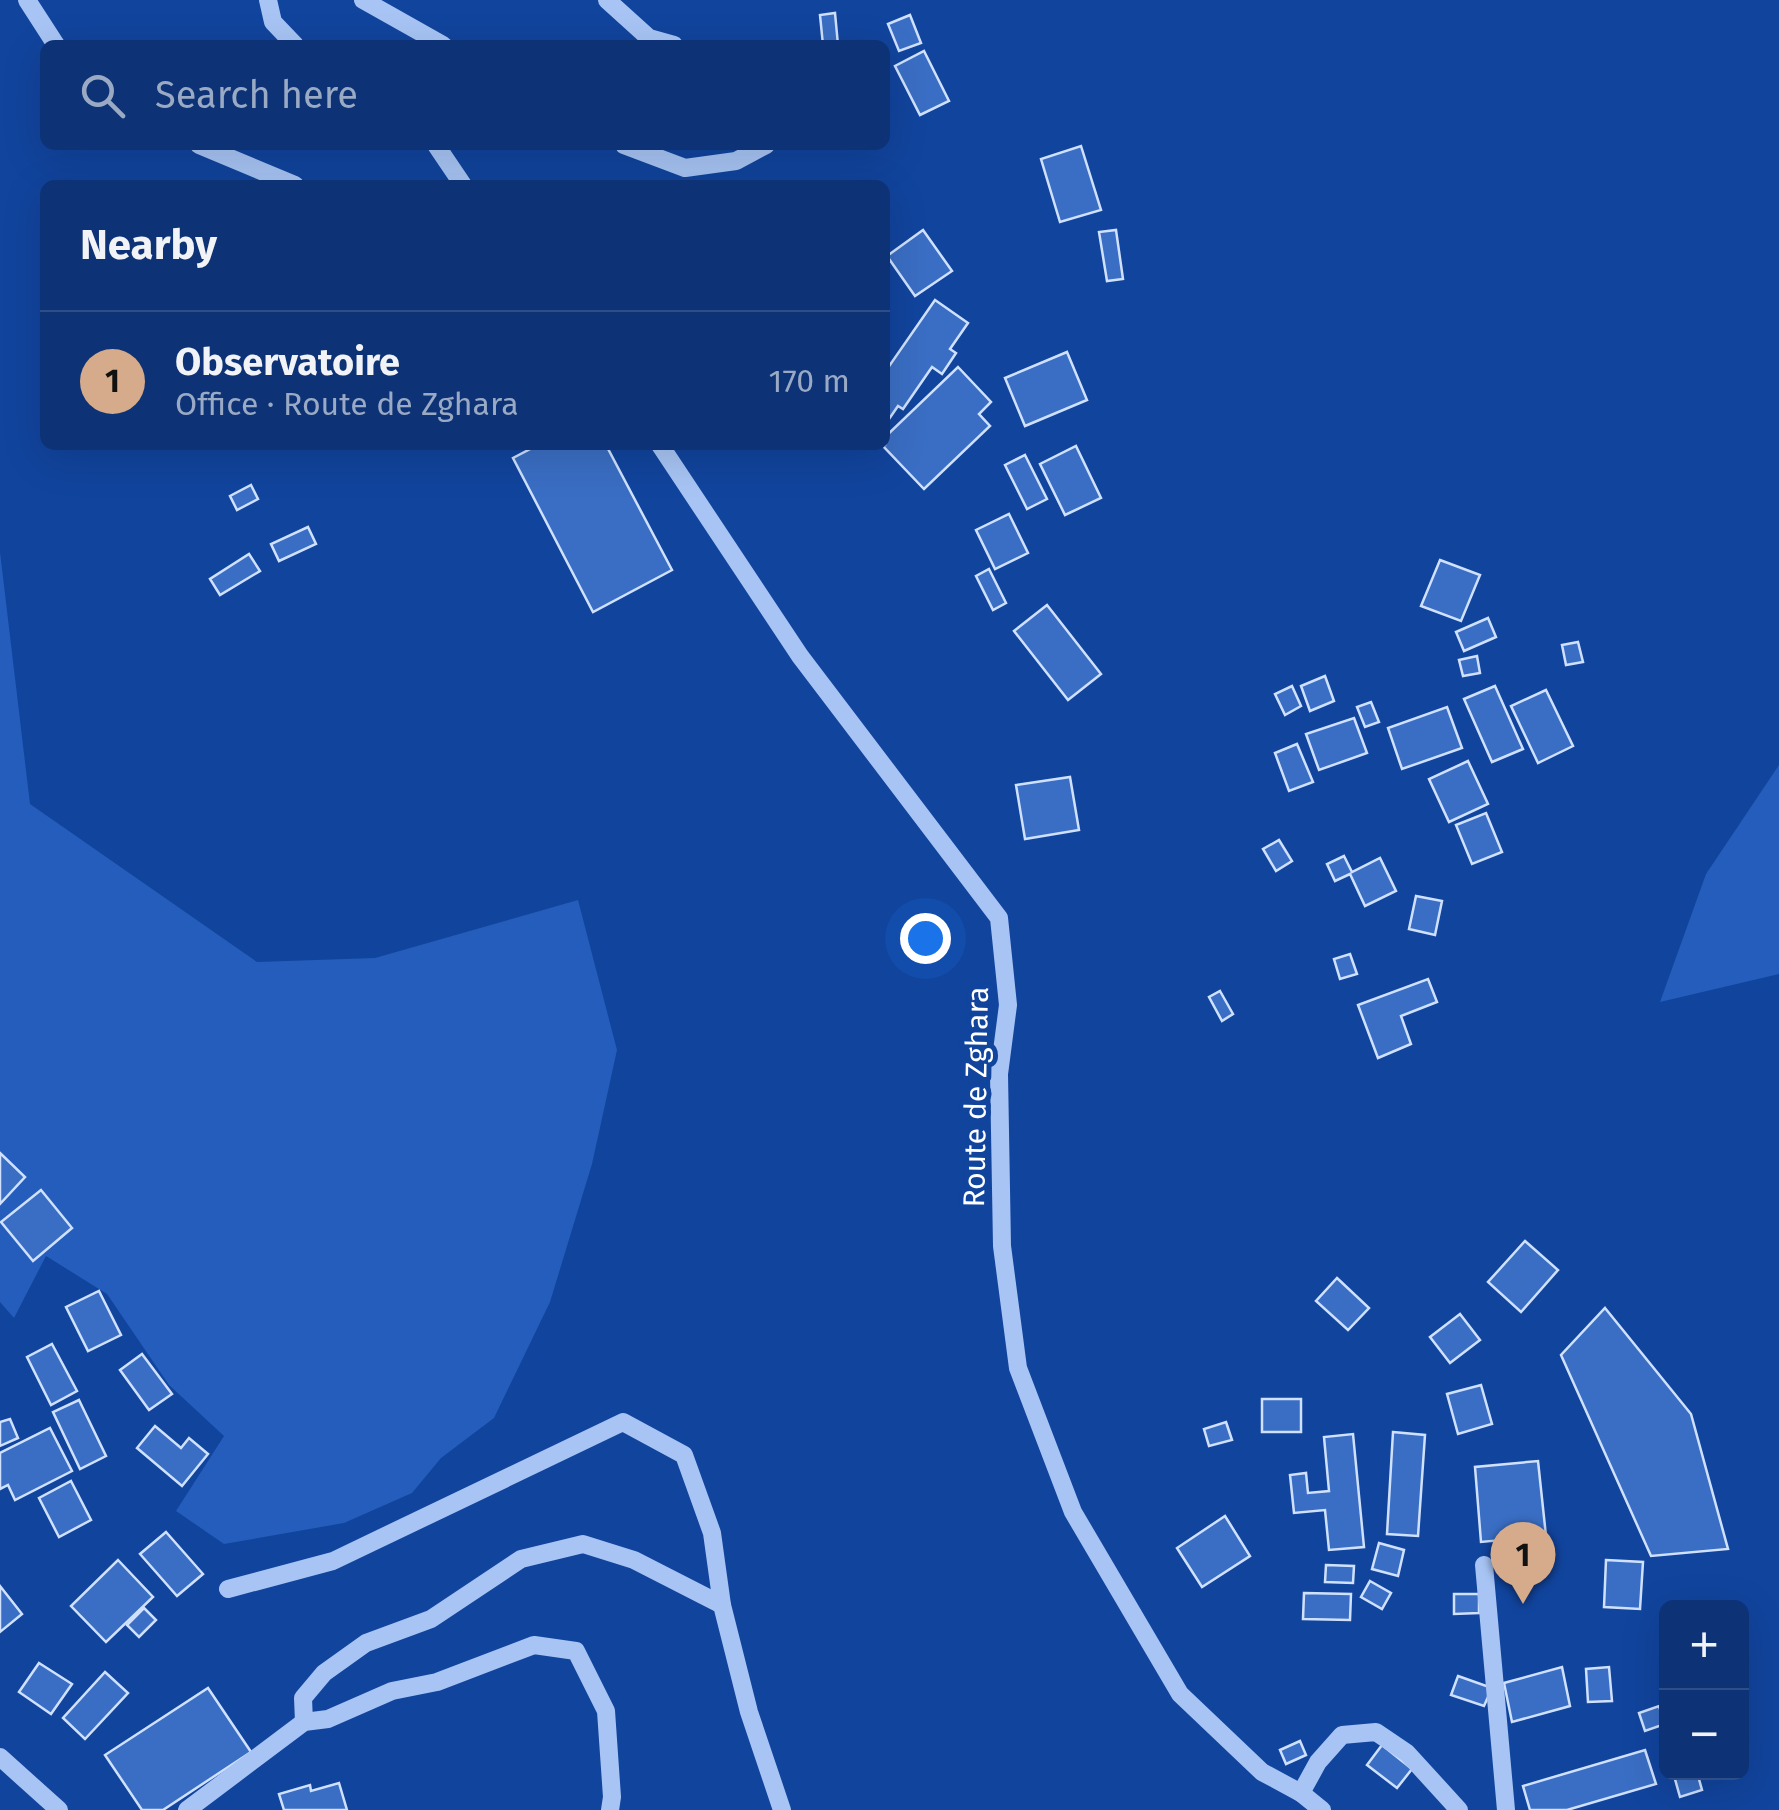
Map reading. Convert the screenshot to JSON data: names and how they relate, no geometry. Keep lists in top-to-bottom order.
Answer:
{
  "streets": {
    "street": ["Route de Zghara"]
  },
  "page": {
    "search": "Search here",
    "heading": "Nearby",
    "list": [
      {
        "mark": "1",
        "name": "Observatoire",
        "note": "Office · Route de Zghara",
        "value": "170 m"
      }
    ],
    "pins": "1",
    "map_buttons": ["+", "−"]
  }
}
